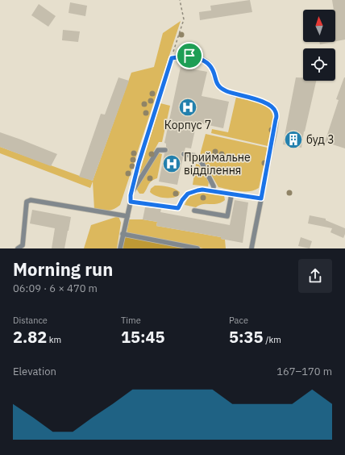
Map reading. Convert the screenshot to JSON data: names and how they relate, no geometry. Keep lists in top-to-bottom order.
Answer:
{
  "places": {
    "hospital": ["Корпус 7", "Приймальне відділення"],
    "building": ["буд 3"]
  },
  "north": "top",
  "page": {
    "heading": ["Morning run", "06:09 · 6 × 470 m"],
    "stats": [
      ["Distance", "2.82 km"],
      ["Time", "15:45"],
      ["Pace", "5:35 /km"]
    ],
    "chart": ["Elevation", "167–170 m"]
  }
}
